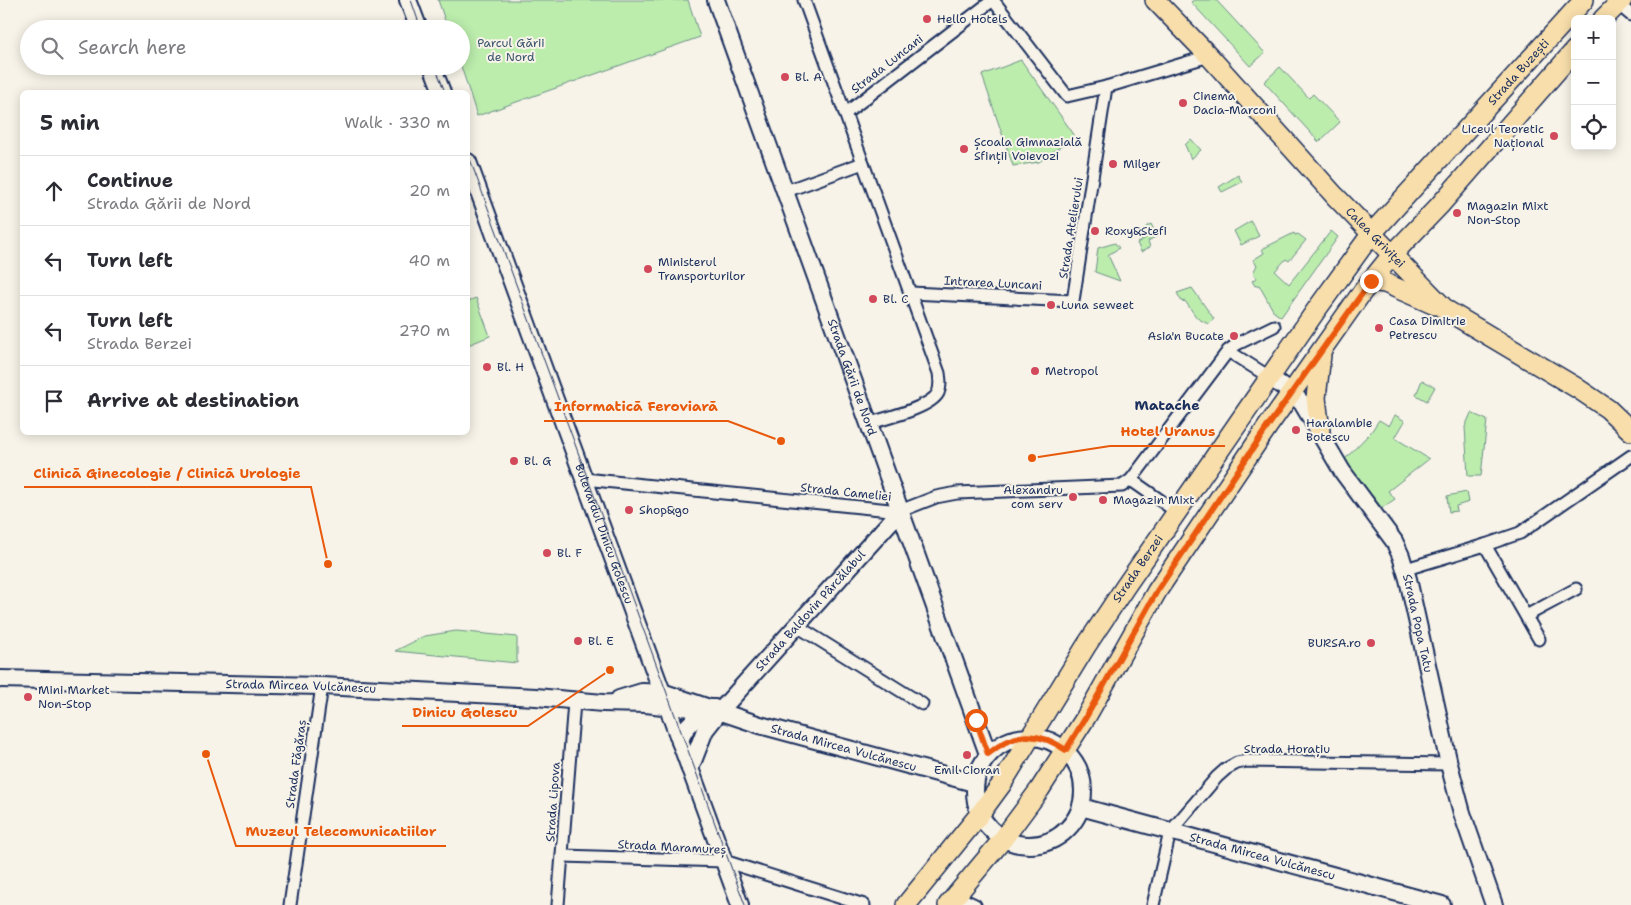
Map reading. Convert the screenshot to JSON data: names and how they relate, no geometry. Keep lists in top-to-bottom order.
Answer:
{
  "streets": {
    "main road": [
      "Strada Buzești",
      "Calea Griviței",
      "Strada Gării de Nord",
      "Bulevardul Dinicu Golescu",
      "Strada Berzei",
      "Strada Baldovin Pârcălabul",
      "Strada Popa Tatu",
      "Strada Mircea Vulcănescu"
    ],
    "street": [
      "Strada Luncani",
      "Strada Atelierului",
      "Intrarea Luncani",
      "Strada Cameliei",
      "Strada Horațiu",
      "Strada Făgăraș",
      "Strada Lipova",
      "Strada Maramureș"
    ]
  },
  "crossings": [
    ["Strada Luncani", "Strada Atelierului"],
    ["Strada Buzești", "Calea Griviței"],
    ["Strada Buzești", "Strada Berzei"],
    ["Strada Atelierului", "Intrarea Luncani"],
    ["Calea Griviței", "Strada Berzei"],
    ["Strada Gării de Nord", "Strada Cameliei"],
    ["Strada Gării de Nord", "Strada Baldovin Pârcălabul"],
    ["Strada Cameliei", "Bulevardul Dinicu Golescu"],
    ["Strada Cameliei", "Strada Baldovin Pârcălabul"],
    ["Bulevardul Dinicu Golescu", "Strada Mircea Vulcănescu"],
    ["Bulevardul Dinicu Golescu", "Strada Maramureș"],
    ["Strada Berzei", "Strada Popa Tatu"],
    ["Strada Baldovin Pârcălabul", "Strada Mircea Vulcănescu"],
    ["Strada Popa Tatu", "Strada Horațiu"],
    ["Strada Mircea Vulcănescu", "Strada Horațiu"],
    ["Strada Mircea Vulcănescu", "Strada Făgăraș"],
    ["Strada Mircea Vulcănescu", "Strada Lipova"],
    ["Strada Lipova", "Strada Maramureș"]
  ],
  "districts": ["Matache"],
  "parks": ["Parcul Gării de Nord"],
  "places": [
    "Hello Hotels",
    "Bl. A",
    "Cinema Dacia-Marconi",
    "Liceul Teoretic Național",
    "Școala Gimnazială Sfinții Voievozi",
    "Milger",
    "Magazin Mixt Non-Stop",
    "Roxy&Stefi",
    "Ministerul Transporturilor",
    "Bl. C",
    "Luna seweet",
    "Casa Dimitrie Petrescu",
    "Asia'n Bucate",
    "Bl. H",
    "Metropol",
    "Haralambie Botescu",
    "Informatică Feroviară",
    "Hotel Uranus",
    "Bl. G",
    "Alexandru com serv",
    "Magazin Mixt",
    "Shop&go",
    "Bl. F",
    "Clinică Ginecologie / Clinică Urologie",
    "Bl. E",
    "BURSA.ro",
    "Dinicu Golescu",
    "Mini Market Non-Stop",
    "Muzeul Telecomunicatiilor",
    "Emil Cioran"
  ],
  "page": {
    "map_buttons": ["+", "−"],
    "search": "Search here",
    "heading": ["5 min", "Walk · 330 m"],
    "list": [
      ["Continue", "Strada Gării de Nord", "20 m"],
      ["Turn left", "40 m"],
      ["Turn left", "Strada Berzei", "270 m"],
      "Arrive at destination"
    ]
  }
}
